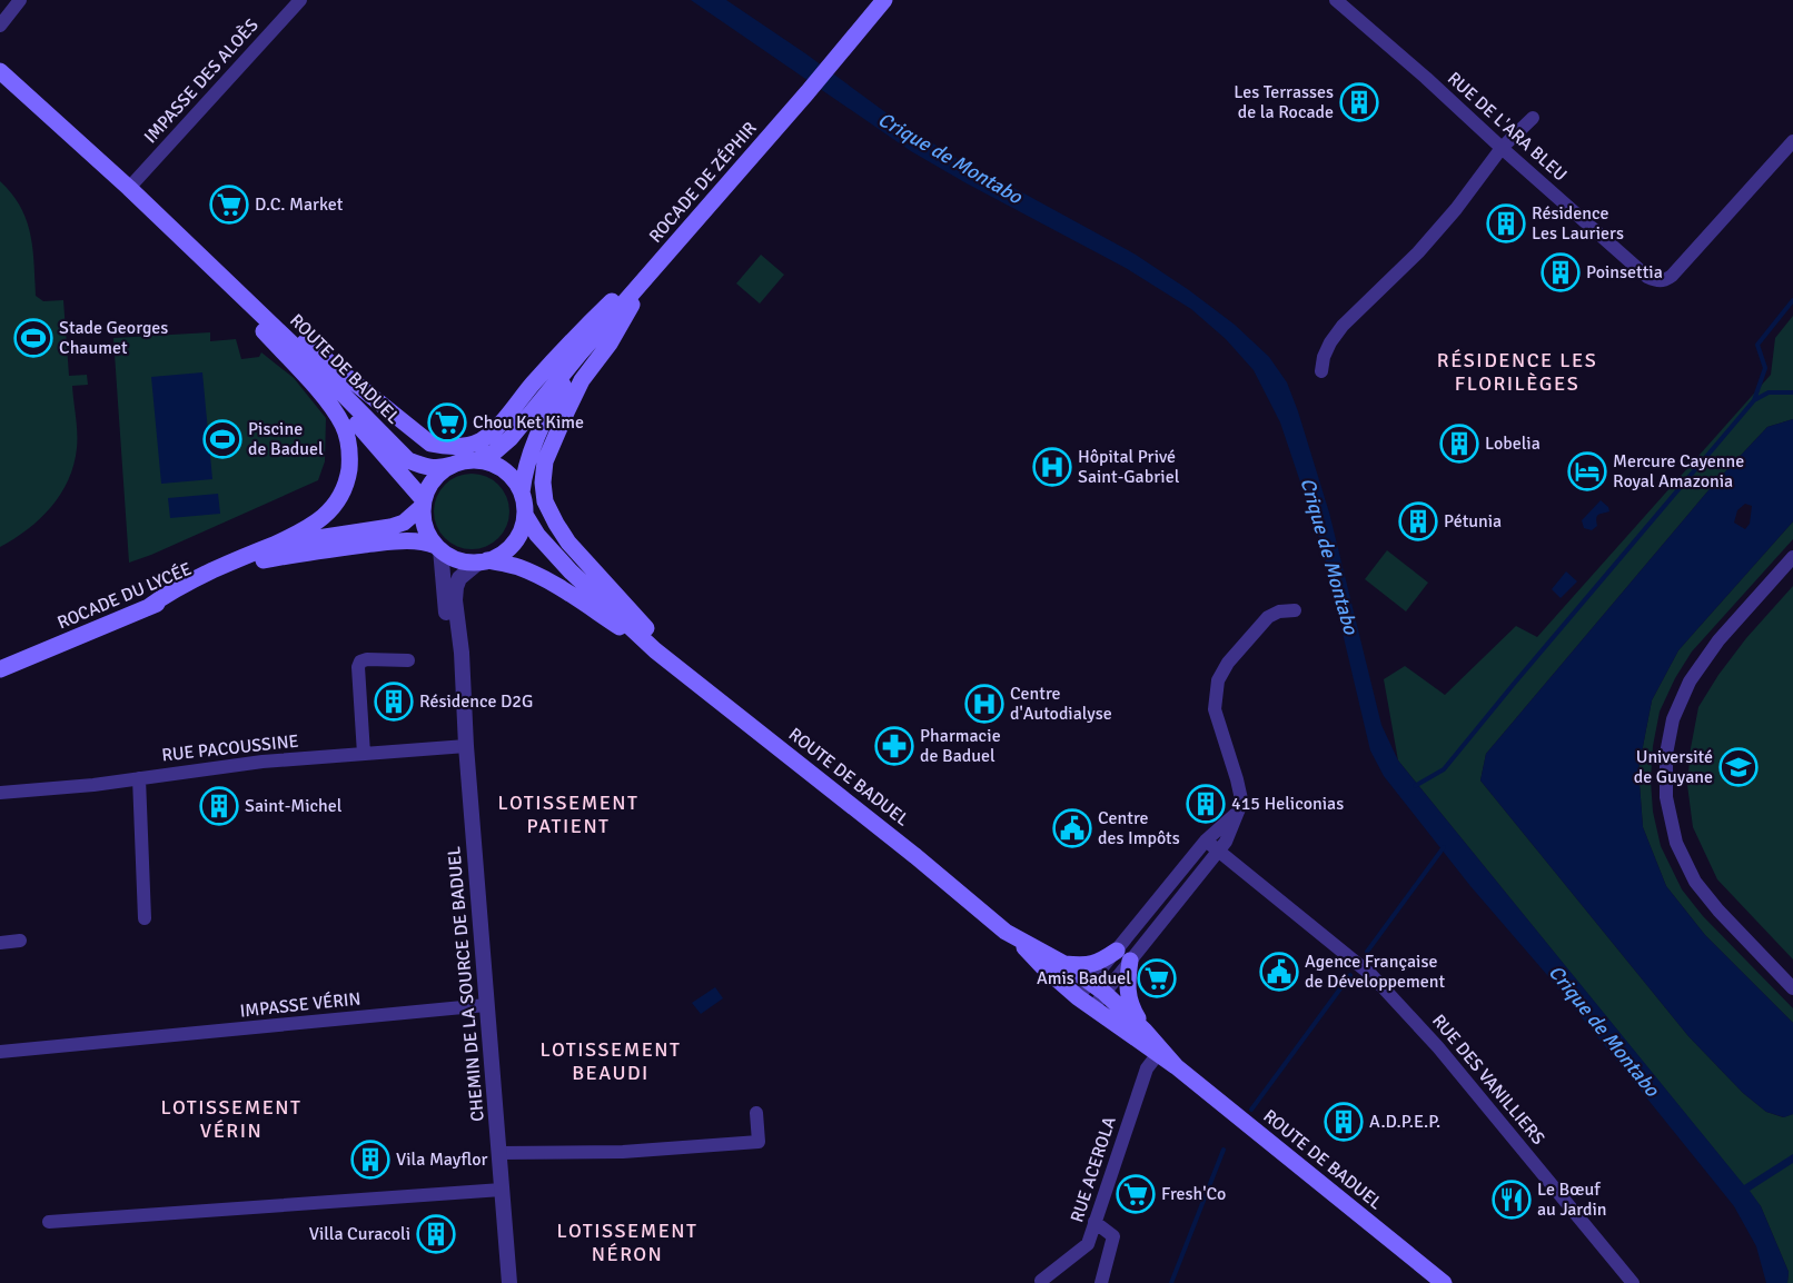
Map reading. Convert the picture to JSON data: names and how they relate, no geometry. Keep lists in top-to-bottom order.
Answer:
{
  "streets": {
    "main road": ["ROCADE DE ZÉPHIR", "ROUTE DE BADUEL", "ROCADE DU LYCÉE"],
    "street": [
      "IMPASSE DES ALOÈS",
      "RUE DE L'ARA BLEU",
      "RUE PACOUSSINE",
      "CHEMIN DE LA SOURCE DE BADUEL",
      "IMPASSE VÉRIN",
      "RUE DES VANILLIERS",
      "RUE ACEROLA"
    ]
  },
  "crossings": [
    ["IMPASSE DES ALOÈS", "ROUTE DE BADUEL"],
    ["ROCADE DE ZÉPHIR", "ROUTE DE BADUEL"],
    ["ROCADE DE ZÉPHIR", "ROCADE DU LYCÉE"],
    ["ROCADE DE ZÉPHIR", "CHEMIN DE LA SOURCE DE BADUEL"],
    ["ROUTE DE BADUEL", "ROCADE DU LYCÉE"],
    ["ROUTE DE BADUEL", "CHEMIN DE LA SOURCE DE BADUEL"],
    ["ROUTE DE BADUEL", "RUE ACEROLA"],
    ["ROCADE DU LYCÉE", "CHEMIN DE LA SOURCE DE BADUEL"],
    ["RUE PACOUSSINE", "CHEMIN DE LA SOURCE DE BADUEL"],
    ["CHEMIN DE LA SOURCE DE BADUEL", "IMPASSE VÉRIN"]
  ],
  "districts": [
    "RÉSIDENCE LES FLORILÈGES",
    "LOTISSEMENT PATIENT",
    "LOTISSEMENT BEAUDI",
    "LOTISSEMENT VÉRIN",
    "LOTISSEMENT NÉRON"
  ],
  "water": ["Crique de Montabo"],
  "places": {
    "building": [
      "Les Terrasses de la Rocade",
      "Résidence Les Lauriers",
      "Poinsettia",
      "Lobelia",
      "Pétunia",
      "Résidence D2G",
      "415 Heliconias",
      "Saint-Michel",
      "A.D.P.E.P.",
      "Vila Mayflor",
      "Villa Curacoli"
    ],
    "supermarket": [
      "D.C. Market",
      "Chou Ket Kime",
      "Amis Baduel",
      "Fresh'Co"
    ],
    "sports": ["Stade Georges Chaumet", "Piscine de Baduel"],
    "hospital": ["Hôpital Privé Saint-Gabriel", "Centre d'Autodialyse"],
    "hotel": ["Mercure Cayenne Royal Amazonia"],
    "pharmacy": ["Pharmacie de Baduel"],
    "school or university": ["Université de Guyane"],
    "public building": ["Centre des Impôts", "Agence Française de Développement"],
    "restaurant": ["Le Bœuf au Jardin"]
  }
}
